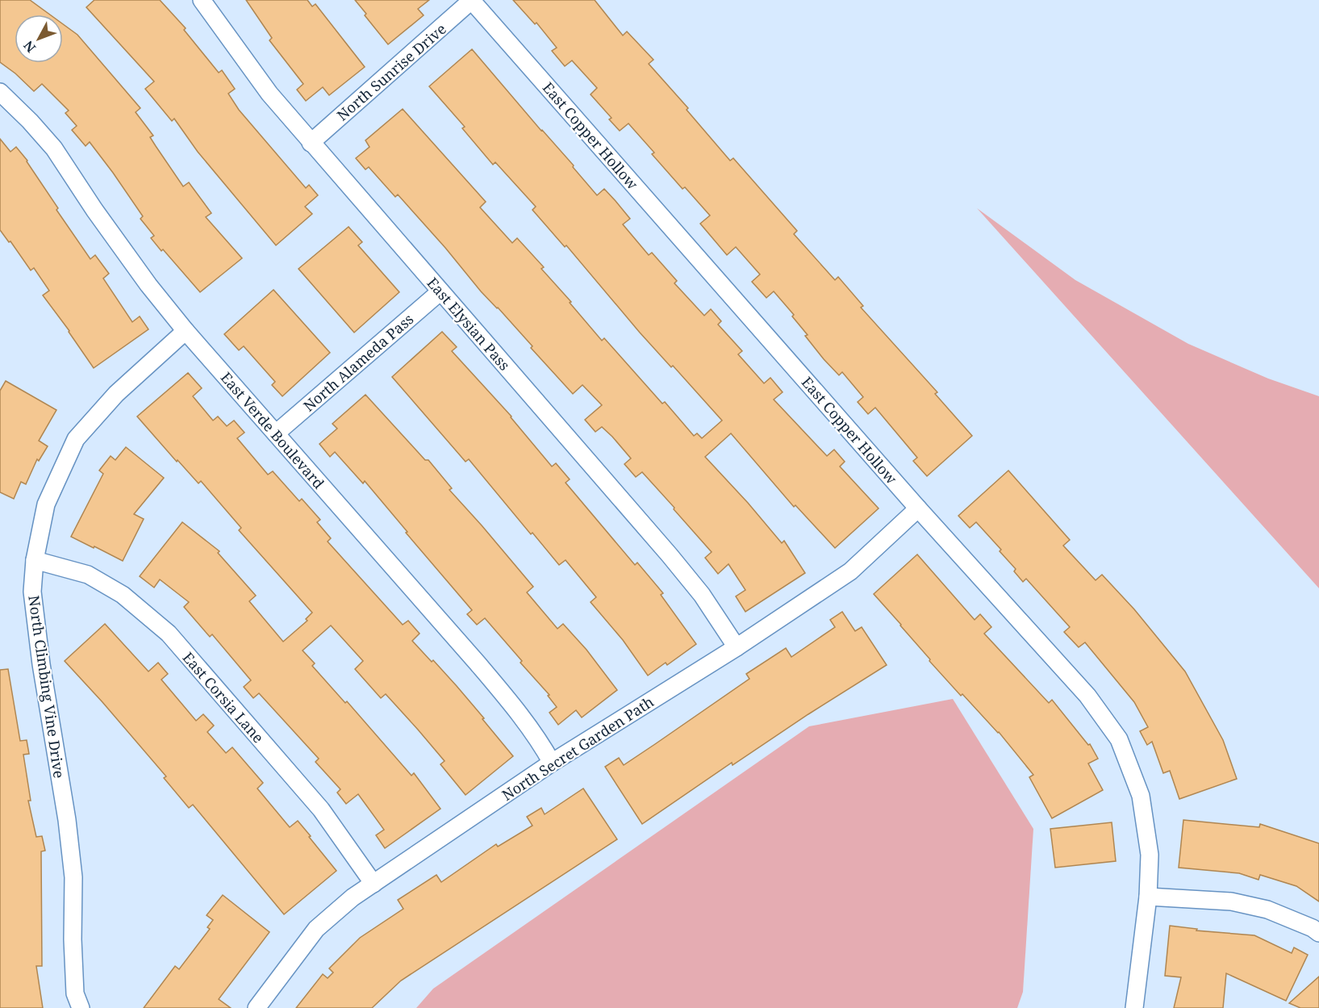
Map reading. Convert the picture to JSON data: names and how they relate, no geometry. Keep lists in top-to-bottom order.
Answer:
{
  "streets": {
    "street": [
      "North Sunrise Drive",
      "East Copper Hollow",
      "East Elysian Pass",
      "North Alameda Pass",
      "East Verde Boulevard",
      "North Climbing Vine Drive",
      "East Corsia Lane",
      "North Secret Garden Path"
    ]
  },
  "crossings": [
    ["North Sunrise Drive", "East Copper Hollow"],
    ["North Sunrise Drive", "East Elysian Pass"],
    ["East Copper Hollow", "North Secret Garden Path"],
    ["East Elysian Pass", "North Alameda Pass"],
    ["East Elysian Pass", "North Secret Garden Path"],
    ["North Alameda Pass", "East Verde Boulevard"],
    ["East Verde Boulevard", "North Climbing Vine Drive"],
    ["East Verde Boulevard", "North Secret Garden Path"],
    ["North Climbing Vine Drive", "East Corsia Lane"],
    ["East Corsia Lane", "North Secret Garden Path"]
  ],
  "north": "bottom left"
}
